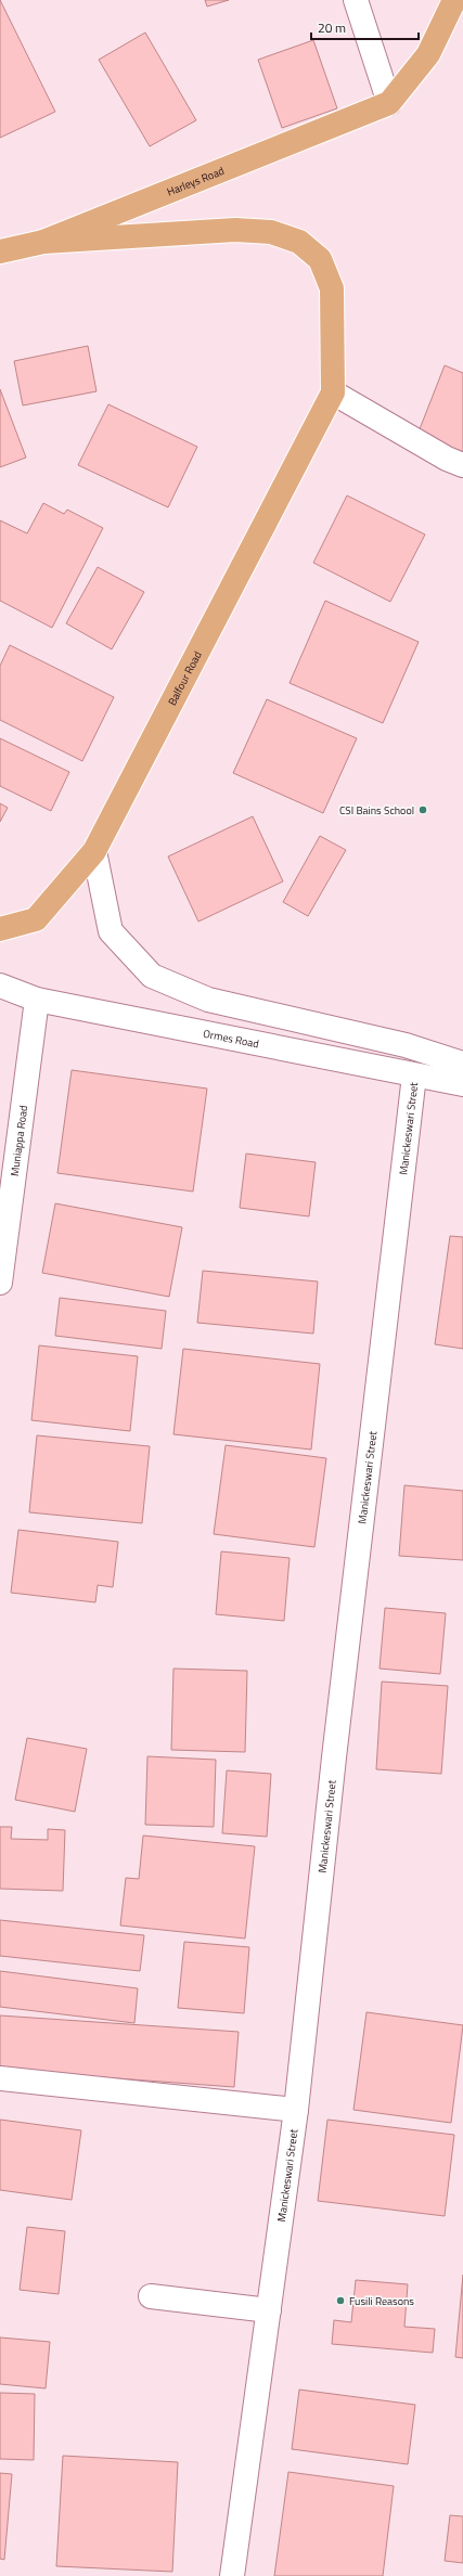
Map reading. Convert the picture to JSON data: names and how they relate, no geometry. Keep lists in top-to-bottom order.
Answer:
{
  "streets": {
    "main road": ["Harleys Road", "Balfour Road"],
    "street": ["Ormes Road", "Manickeswari Street", "Muniappa Road"]
  },
  "crossings": [
    ["Ormes Road", "Manickeswari Street"],
    ["Ormes Road", "Muniappa Road"]
  ],
  "places": ["CSI Bains School", "Fusili Reasons"],
  "scale_bar": "20 m"
}
